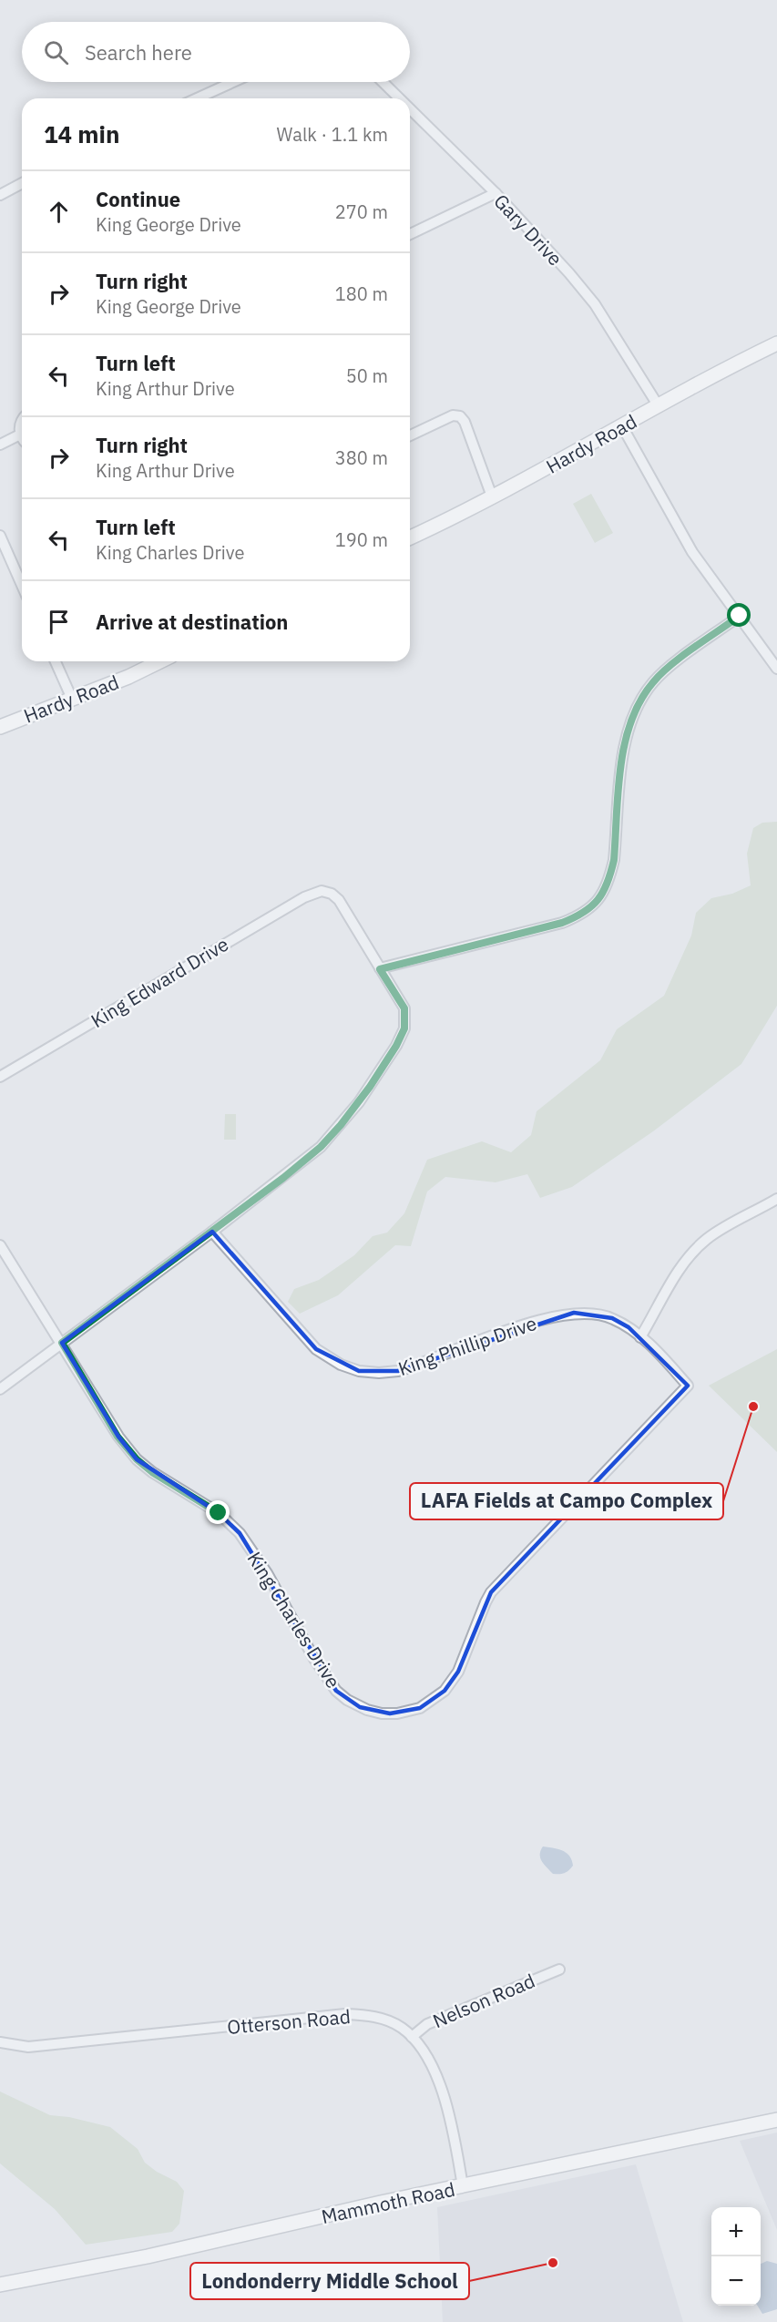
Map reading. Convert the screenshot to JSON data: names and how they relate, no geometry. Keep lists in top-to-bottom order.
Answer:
{
  "streets": {
    "main road": ["Hardy Road", "Mammoth Road"],
    "street": [
      "Gary Drive",
      "King Edward Drive",
      "King Phillip Drive",
      "King Charles Drive",
      "Nelson Road",
      "Otterson Road"
    ]
  },
  "crossings": [
    ["Gary Drive", "Hardy Road"],
    ["King Phillip Drive", "King Charles Drive"],
    ["Nelson Road", "Otterson Road"],
    ["Otterson Road", "Mammoth Road"]
  ],
  "places": ["LAFA Fields at Campo Complex", "Londonderry Middle School"],
  "page": {
    "search": "Search here",
    "heading": ["14 min", "Walk · 1.1 km"],
    "list": [
      ["Continue", "King George Drive", "270 m"],
      ["Turn right", "King George Drive", "180 m"],
      ["Turn left", "King Arthur Drive", "50 m"],
      ["Turn right", "King Arthur Drive", "380 m"],
      ["Turn left", "King Charles Drive", "190 m"],
      "Arrive at destination"
    ],
    "map_buttons": ["+", "−"]
  }
}
